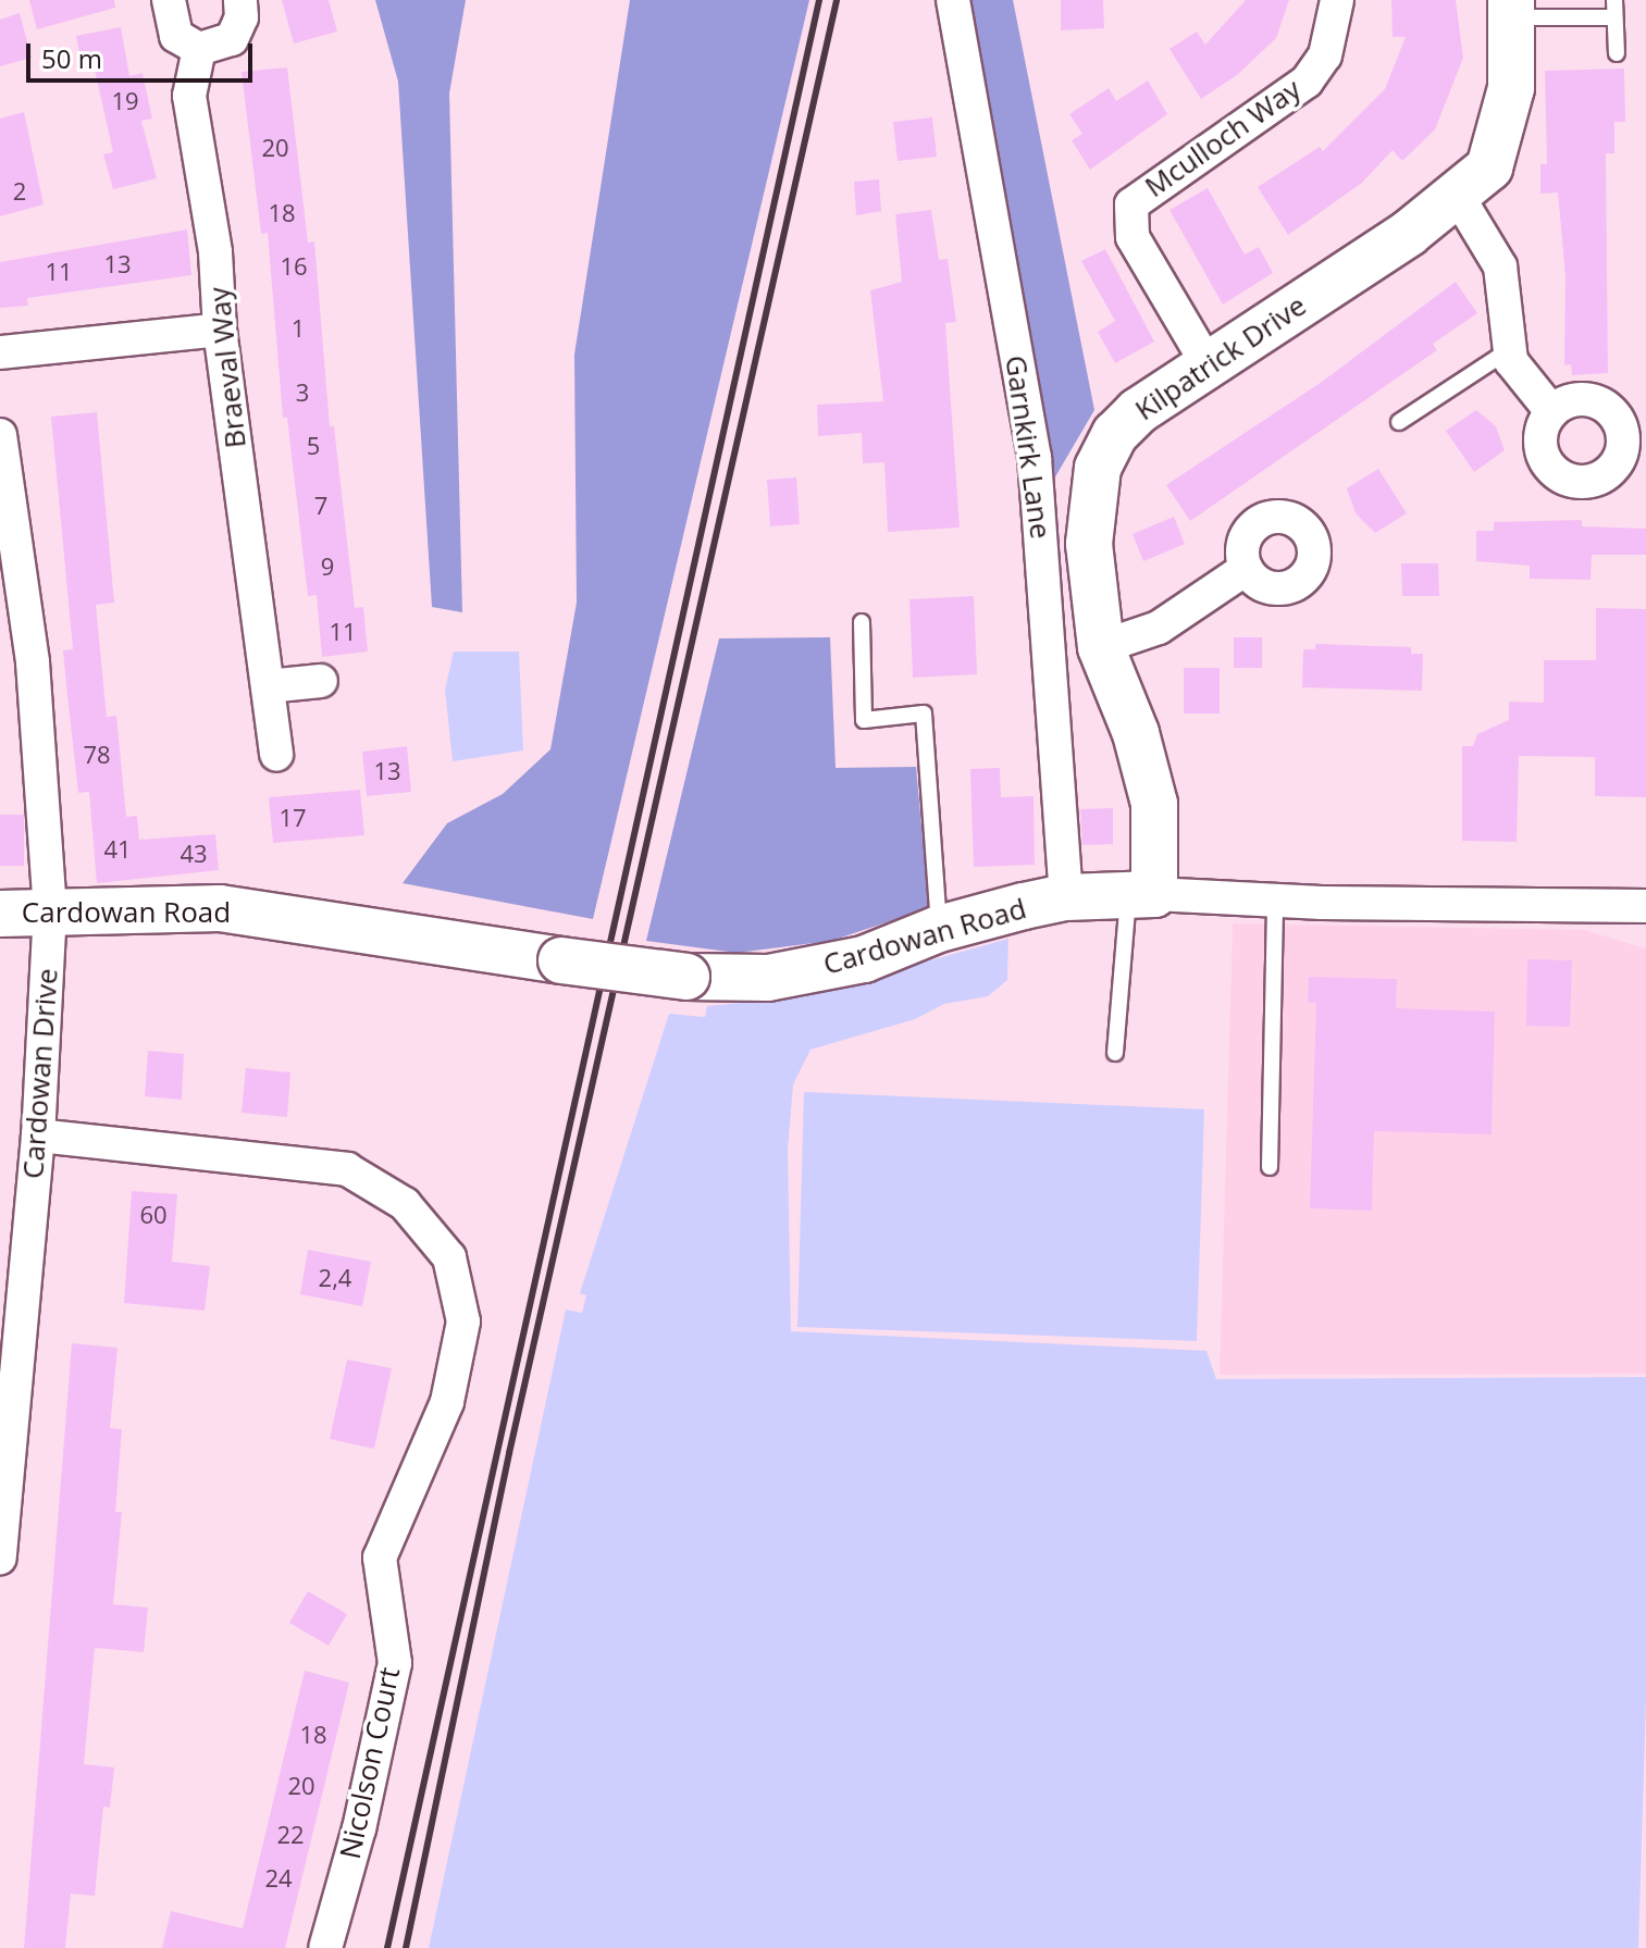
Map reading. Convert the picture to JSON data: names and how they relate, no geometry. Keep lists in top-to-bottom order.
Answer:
{
  "streets": {
    "street": [
      "Mculloch Way",
      "Kilpatrick Drive",
      "Braeval Way",
      "Garnkirk Lane",
      "Cardowan Road",
      "Cardowan Drive",
      "Nicolson Court"
    ]
  },
  "crossings": [
    ["Mculloch Way", "Kilpatrick Drive"],
    ["Kilpatrick Drive", "Cardowan Road"],
    ["Garnkirk Lane", "Cardowan Road"],
    ["Cardowan Road", "Cardowan Drive"],
    ["Cardowan Drive", "Nicolson Court"]
  ],
  "house_numbers": [
    "19",
    "20",
    "2",
    "18",
    "13",
    "16",
    "11",
    "1",
    "3",
    "5",
    "7",
    "9",
    "11",
    "78",
    "13",
    "17",
    "41",
    "43",
    "60",
    "2,4",
    "18",
    "20",
    "22",
    "24"
  ],
  "scale_bar": "50 m"
}
